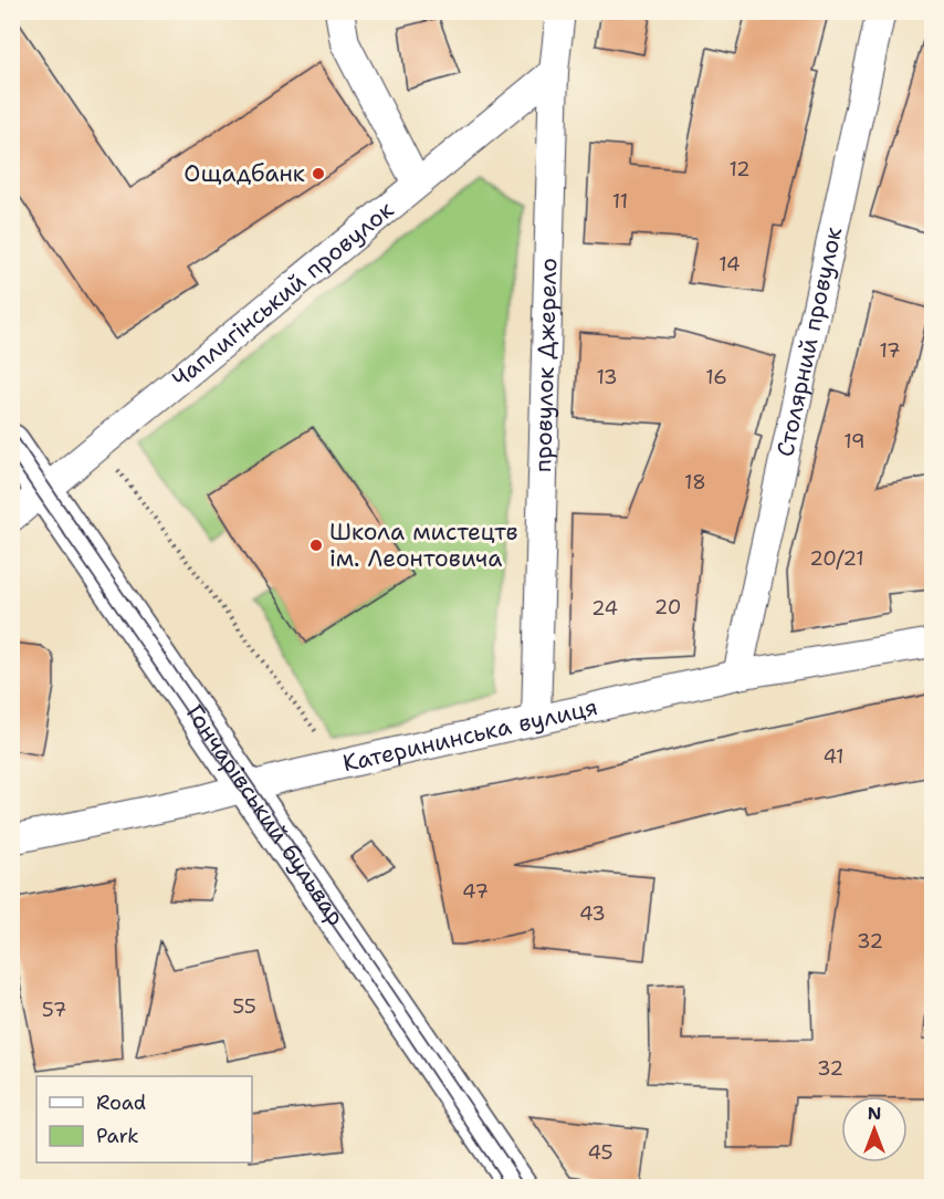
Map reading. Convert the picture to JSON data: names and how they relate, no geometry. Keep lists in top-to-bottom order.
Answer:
{
  "streets": {
    "main road": ["Гончарівський бульвар"],
    "street": [
      "Чаплигінський провулок",
      "Столярний провулок",
      "провулок Джерело",
      "Катерининська вулиця"
    ]
  },
  "crossings": [
    ["Чаплигінський провулок", "провулок Джерело"],
    ["Чаплигінський провулок", "Гончарівський бульвар"],
    ["Столярний провулок", "Катерининська вулиця"],
    ["провулок Джерело", "Катерининська вулиця"],
    ["Катерининська вулиця", "Гончарівський бульвар"]
  ],
  "places": ["Ощадбанк", "Школа мистецтв ім. Леонтовича"],
  "house_numbers": [
    "12",
    "11",
    "14",
    "17",
    "13",
    "16",
    "19",
    "18",
    "20/21",
    "20",
    "24",
    "41",
    "47",
    "43",
    "32",
    "55",
    "57",
    "32",
    "45"
  ],
  "legend": ["Road", "Park"],
  "north": "top"
}
